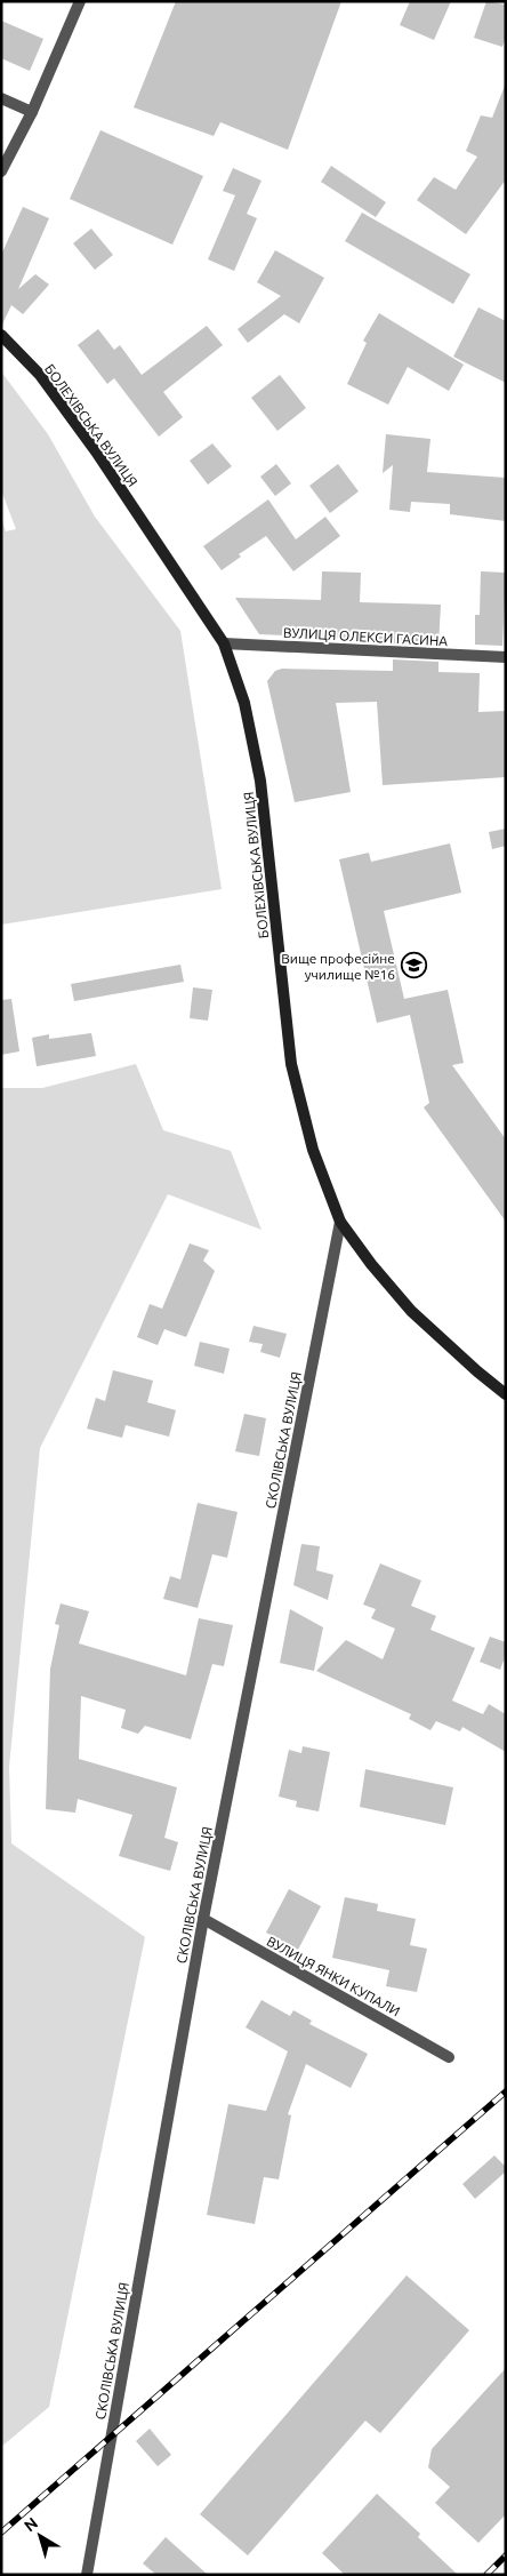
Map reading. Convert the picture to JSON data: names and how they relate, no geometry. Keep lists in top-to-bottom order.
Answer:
{
  "streets": {
    "main road": ["БОЛЕХІВСЬКА ВУЛИЦЯ"],
    "street": ["ВУЛИЦЯ ОЛЕКСИ ГАСИНА", "СКОЛІВСЬКА ВУЛИЦЯ", "ВУЛИЦЯ ЯНКИ КУПАЛИ"]
  },
  "crossings": [
    ["БОЛЕХІВСЬКА ВУЛИЦЯ", "ВУЛИЦЯ ОЛЕКСИ ГАСИНА"],
    ["БОЛЕХІВСЬКА ВУЛИЦЯ", "СКОЛІВСЬКА ВУЛИЦЯ"],
    ["СКОЛІВСЬКА ВУЛИЦЯ", "ВУЛИЦЯ ЯНКИ КУПАЛИ"]
  ],
  "places": {
    "school or university": ["Вище професійне училище №16"]
  },
  "north": "top left"
}
